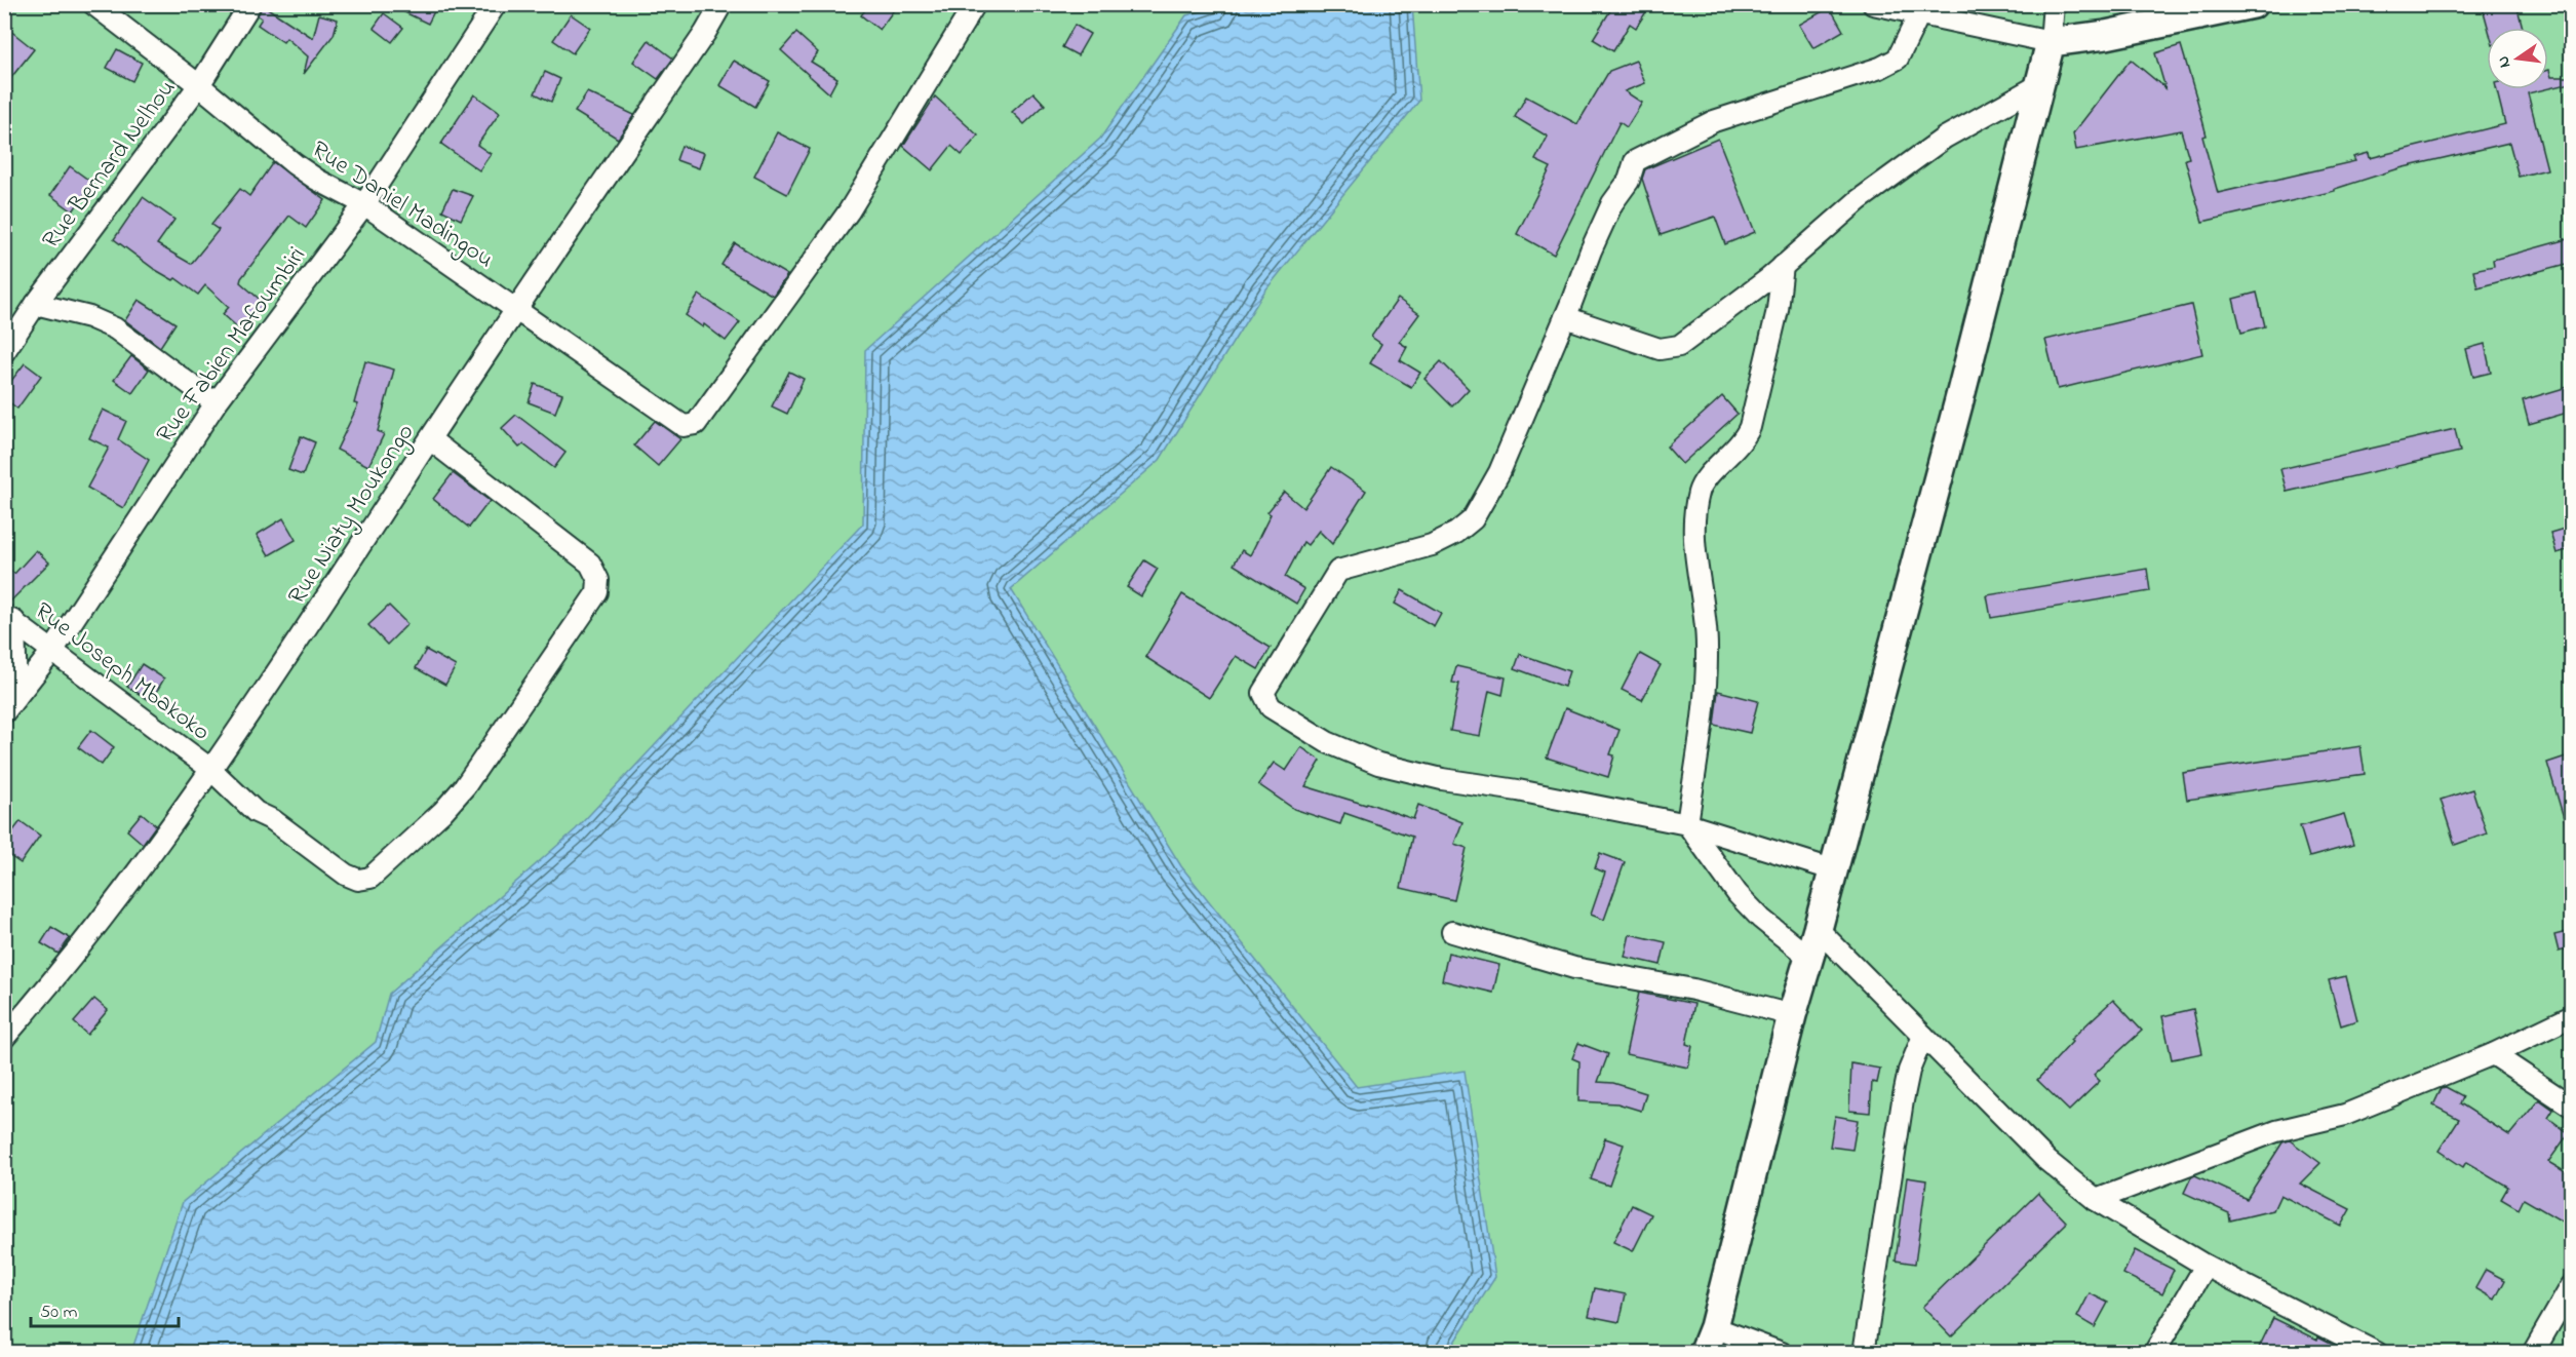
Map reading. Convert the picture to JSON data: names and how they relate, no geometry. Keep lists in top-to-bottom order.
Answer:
{
  "streets": {
    "street": [
      "Rue Bernard Nelhou",
      "Rue Daniel Madingou",
      "Rue Fabien Mafoumbiri",
      "Rue Niaty Moukongo",
      "Rue Joseph Mbakoko"
    ]
  },
  "crossings": [
    ["Rue Bernard Nelhou", "Rue Daniel Madingou"],
    ["Rue Daniel Madingou", "Rue Fabien Mafoumbiri"],
    ["Rue Daniel Madingou", "Rue Niaty Moukongo"],
    ["Rue Fabien Mafoumbiri", "Rue Joseph Mbakoko"],
    ["Rue Niaty Moukongo", "Rue Joseph Mbakoko"]
  ],
  "scale_bar": "50 m",
  "north": "left"
}
